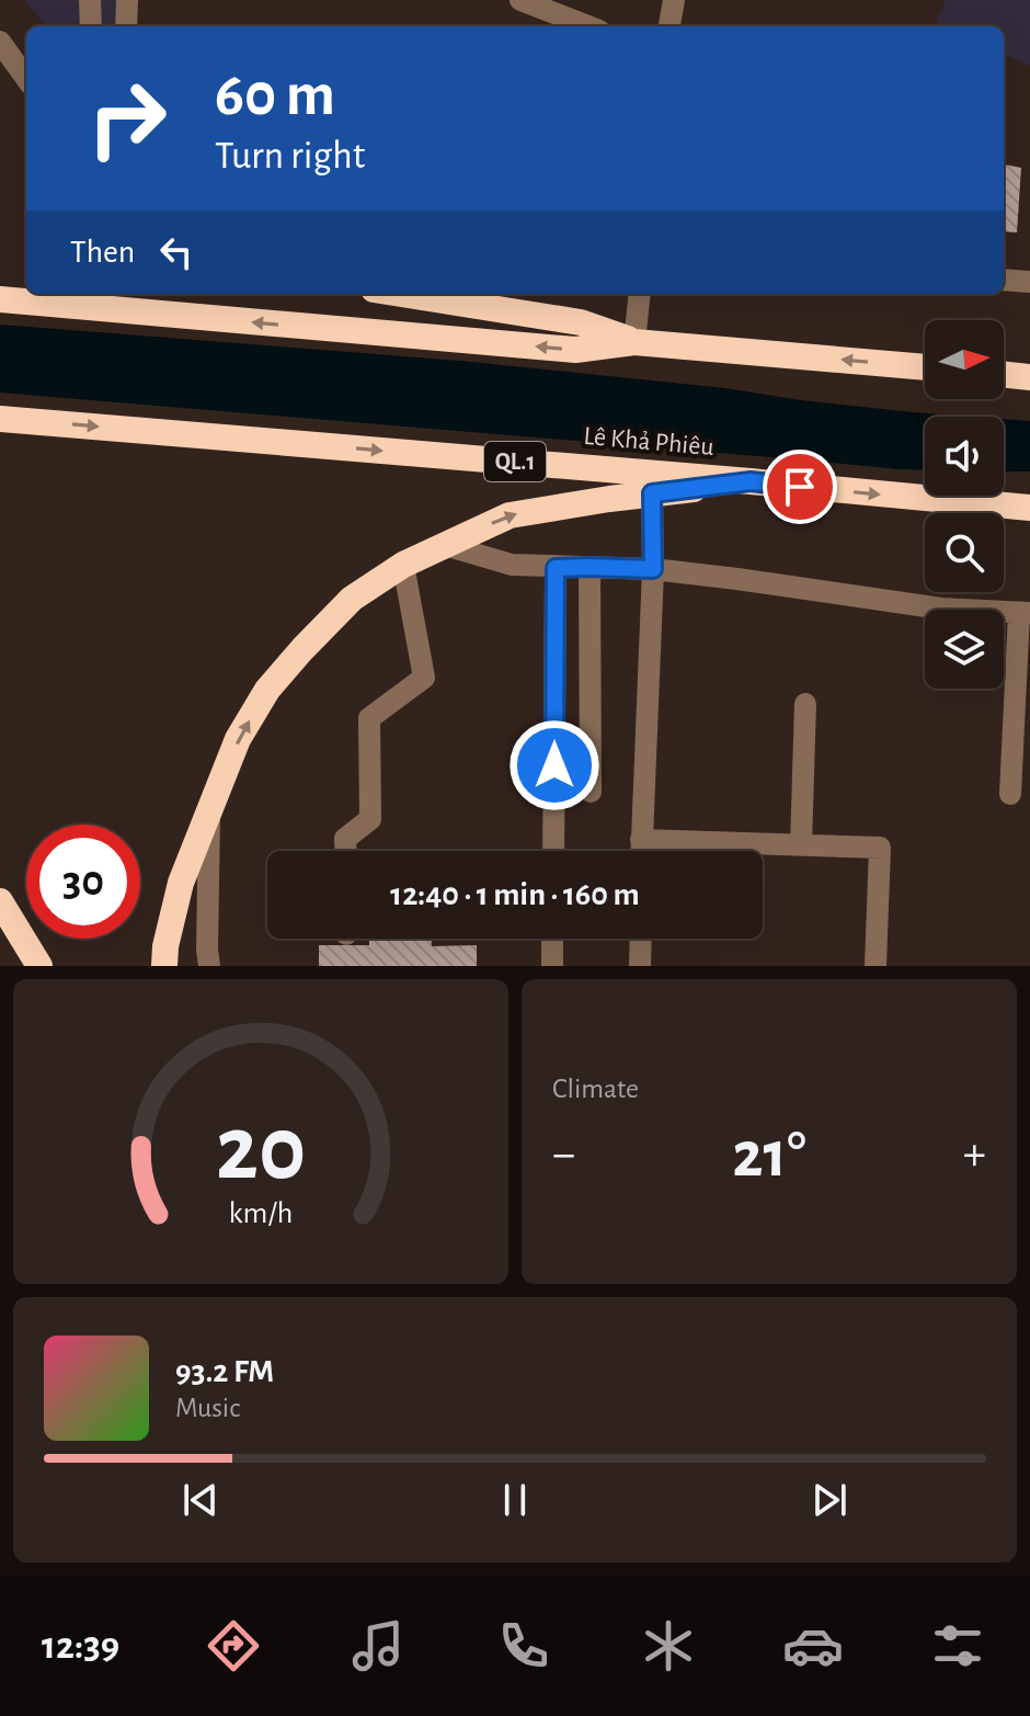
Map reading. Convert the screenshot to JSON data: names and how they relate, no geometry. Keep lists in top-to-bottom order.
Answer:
{
  "streets": {
    "highway": ["Lê Khả Phiêu", "QL.1"]
  },
  "north": "right",
  "page": {
    "turn": ["60 m", "Turn right"],
    "then": "Then",
    "limit": "30",
    "trip": "12:40 · 1 min · 160 m",
    "tile": "Climate",
    "heat": ["−", "21°", "+"],
    "song": ["93.2 FM", "Music"],
    "tabs": "12:39",
    "gauge": ["20", "km/h"]
  }
}
